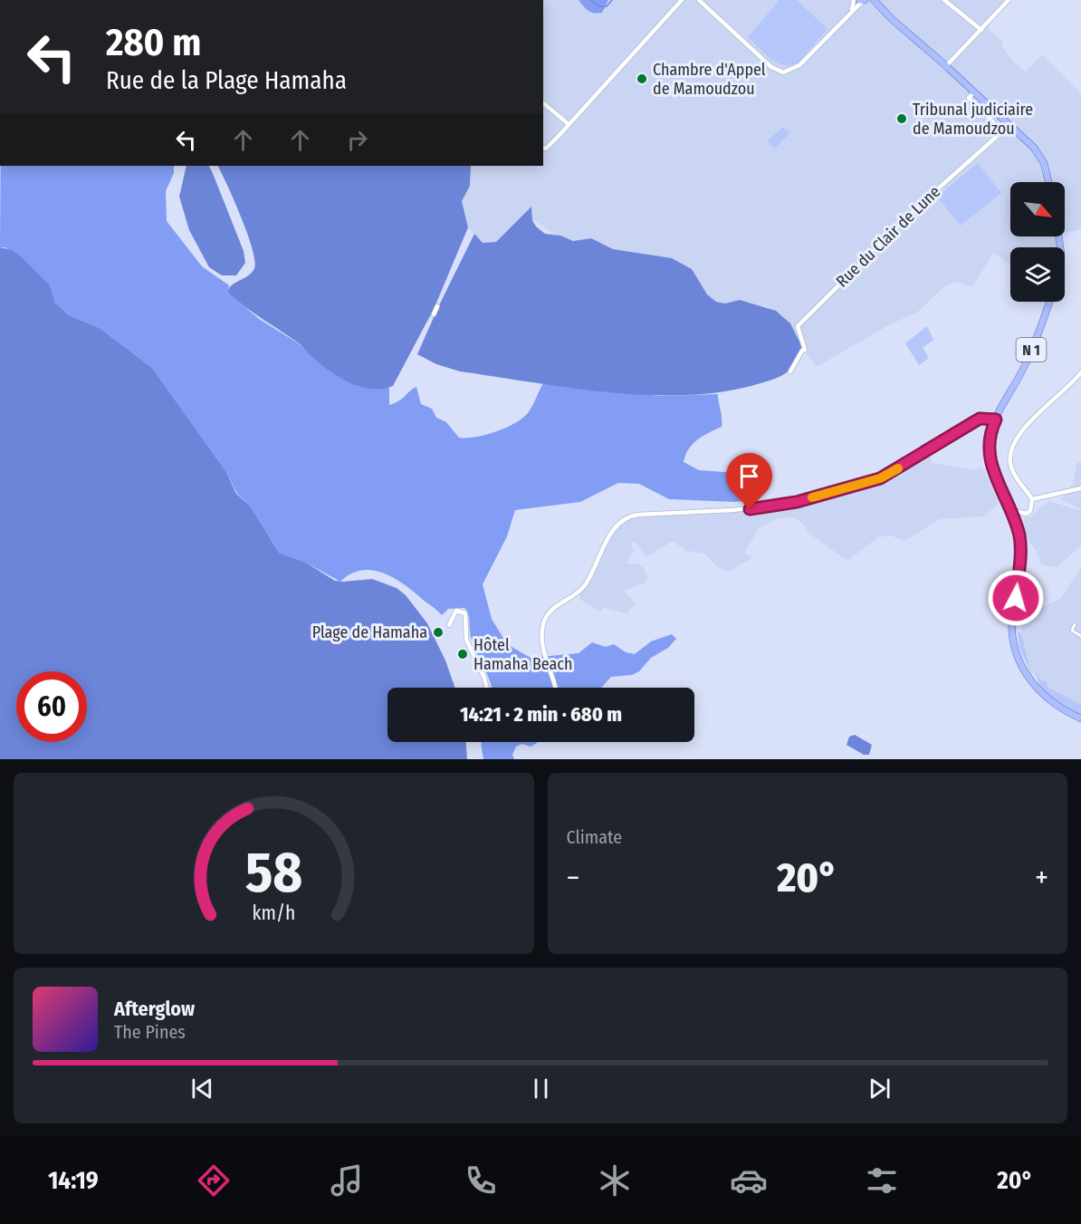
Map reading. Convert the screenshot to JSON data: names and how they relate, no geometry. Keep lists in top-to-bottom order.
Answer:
{
  "streets": {
    "main road": ["N 1"],
    "street": ["Rue du Clair de Lune"]
  },
  "places": [
    "Chambre d'Appel de Mamoudzou",
    "Tribunal judiciaire de Mamoudzou",
    "Plage de Hamaha",
    "Hôtel Hamaha Beach"
  ],
  "north": "bottom right",
  "page": {
    "turn": ["280 m", "Rue de la Plage Hamaha"],
    "limit": "60",
    "trip": "14:21 · 2 min · 680 m",
    "tile": "Climate",
    "heat": ["−", "20°", "+"],
    "song": ["Afterglow", "The Pines"],
    "tabs": ["14:19", "20°"],
    "gauge": ["58", "km/h"]
  }
}
